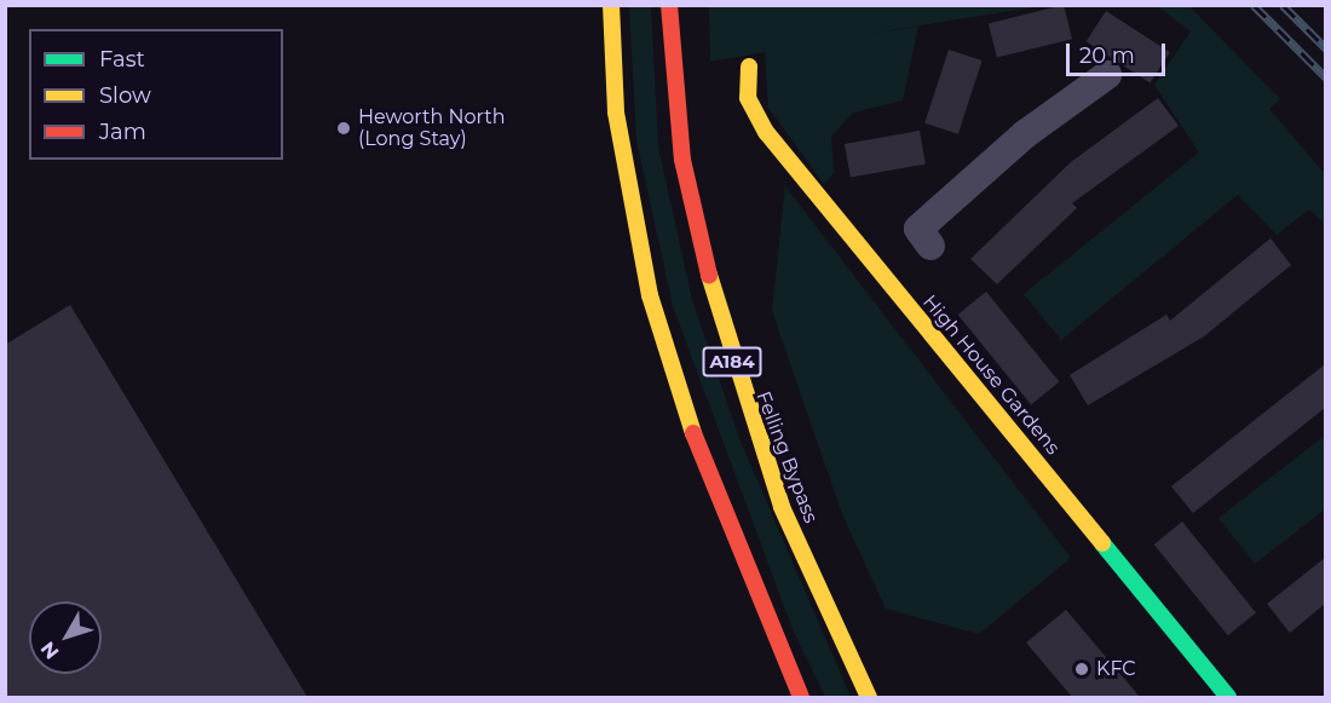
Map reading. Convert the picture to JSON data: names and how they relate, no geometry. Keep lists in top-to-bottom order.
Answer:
{
  "streets": {
    "main road": ["A184", "High House Gardens", "Felling Bypass"]
  },
  "places": ["Heworth North (Long Stay)", "KFC"],
  "legend": ["Fast", "Slow", "Jam"],
  "scale_bar": "20 m",
  "north": "bottom left"
}
